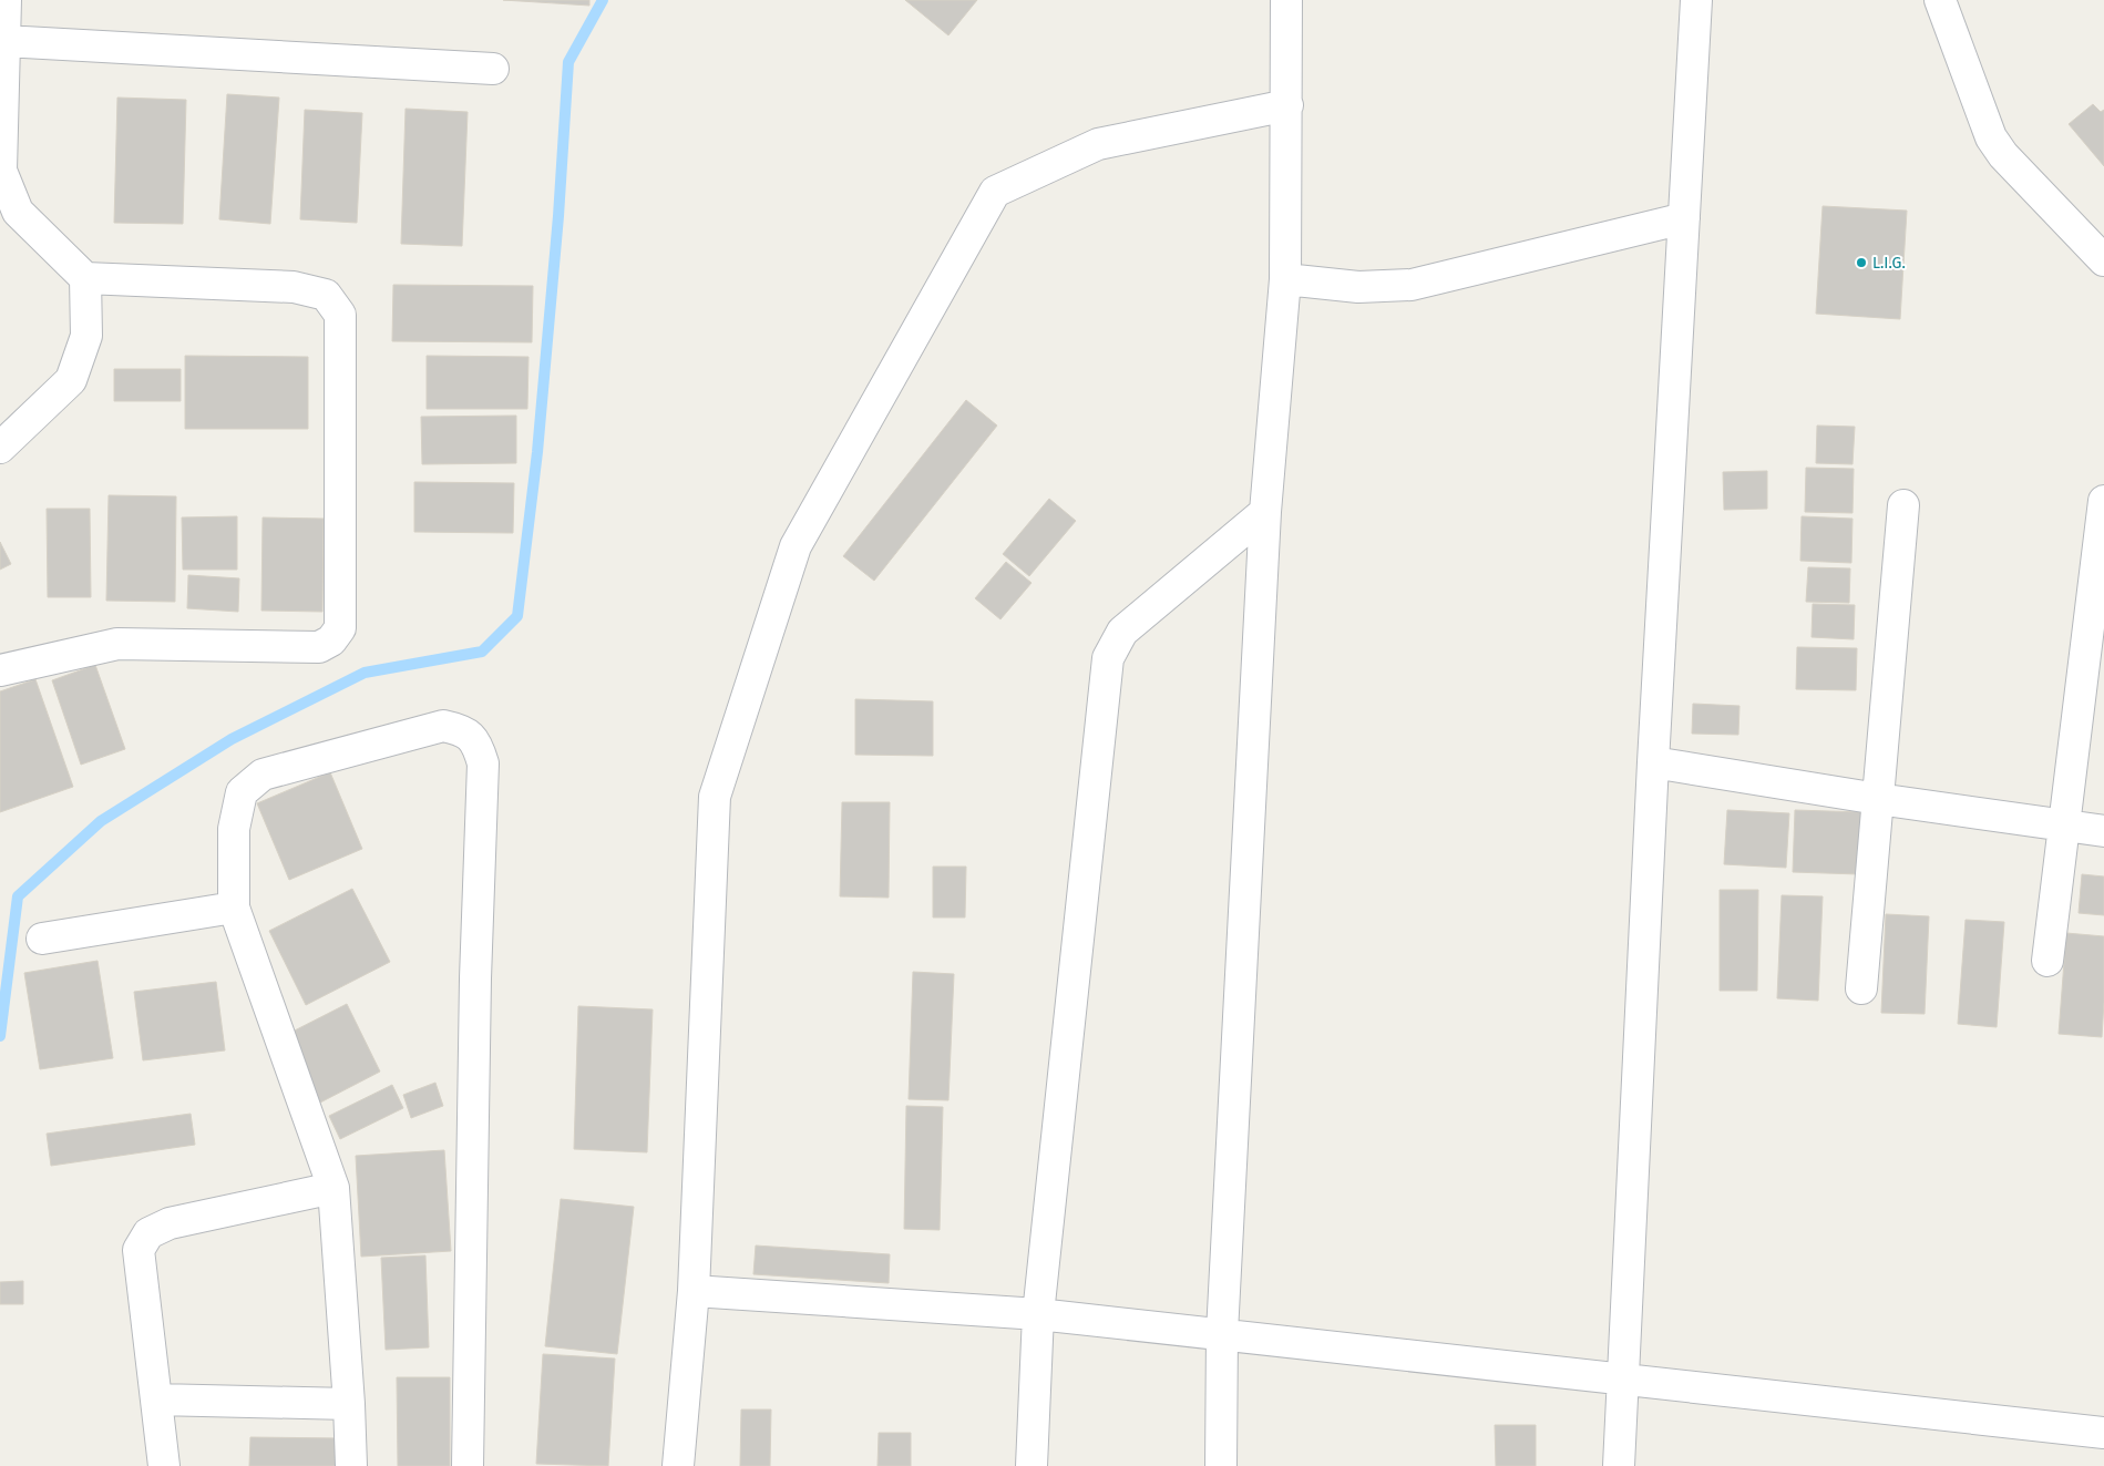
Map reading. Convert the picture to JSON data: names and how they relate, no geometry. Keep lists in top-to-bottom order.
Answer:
{
  "places": ["L.I.G."]
}
